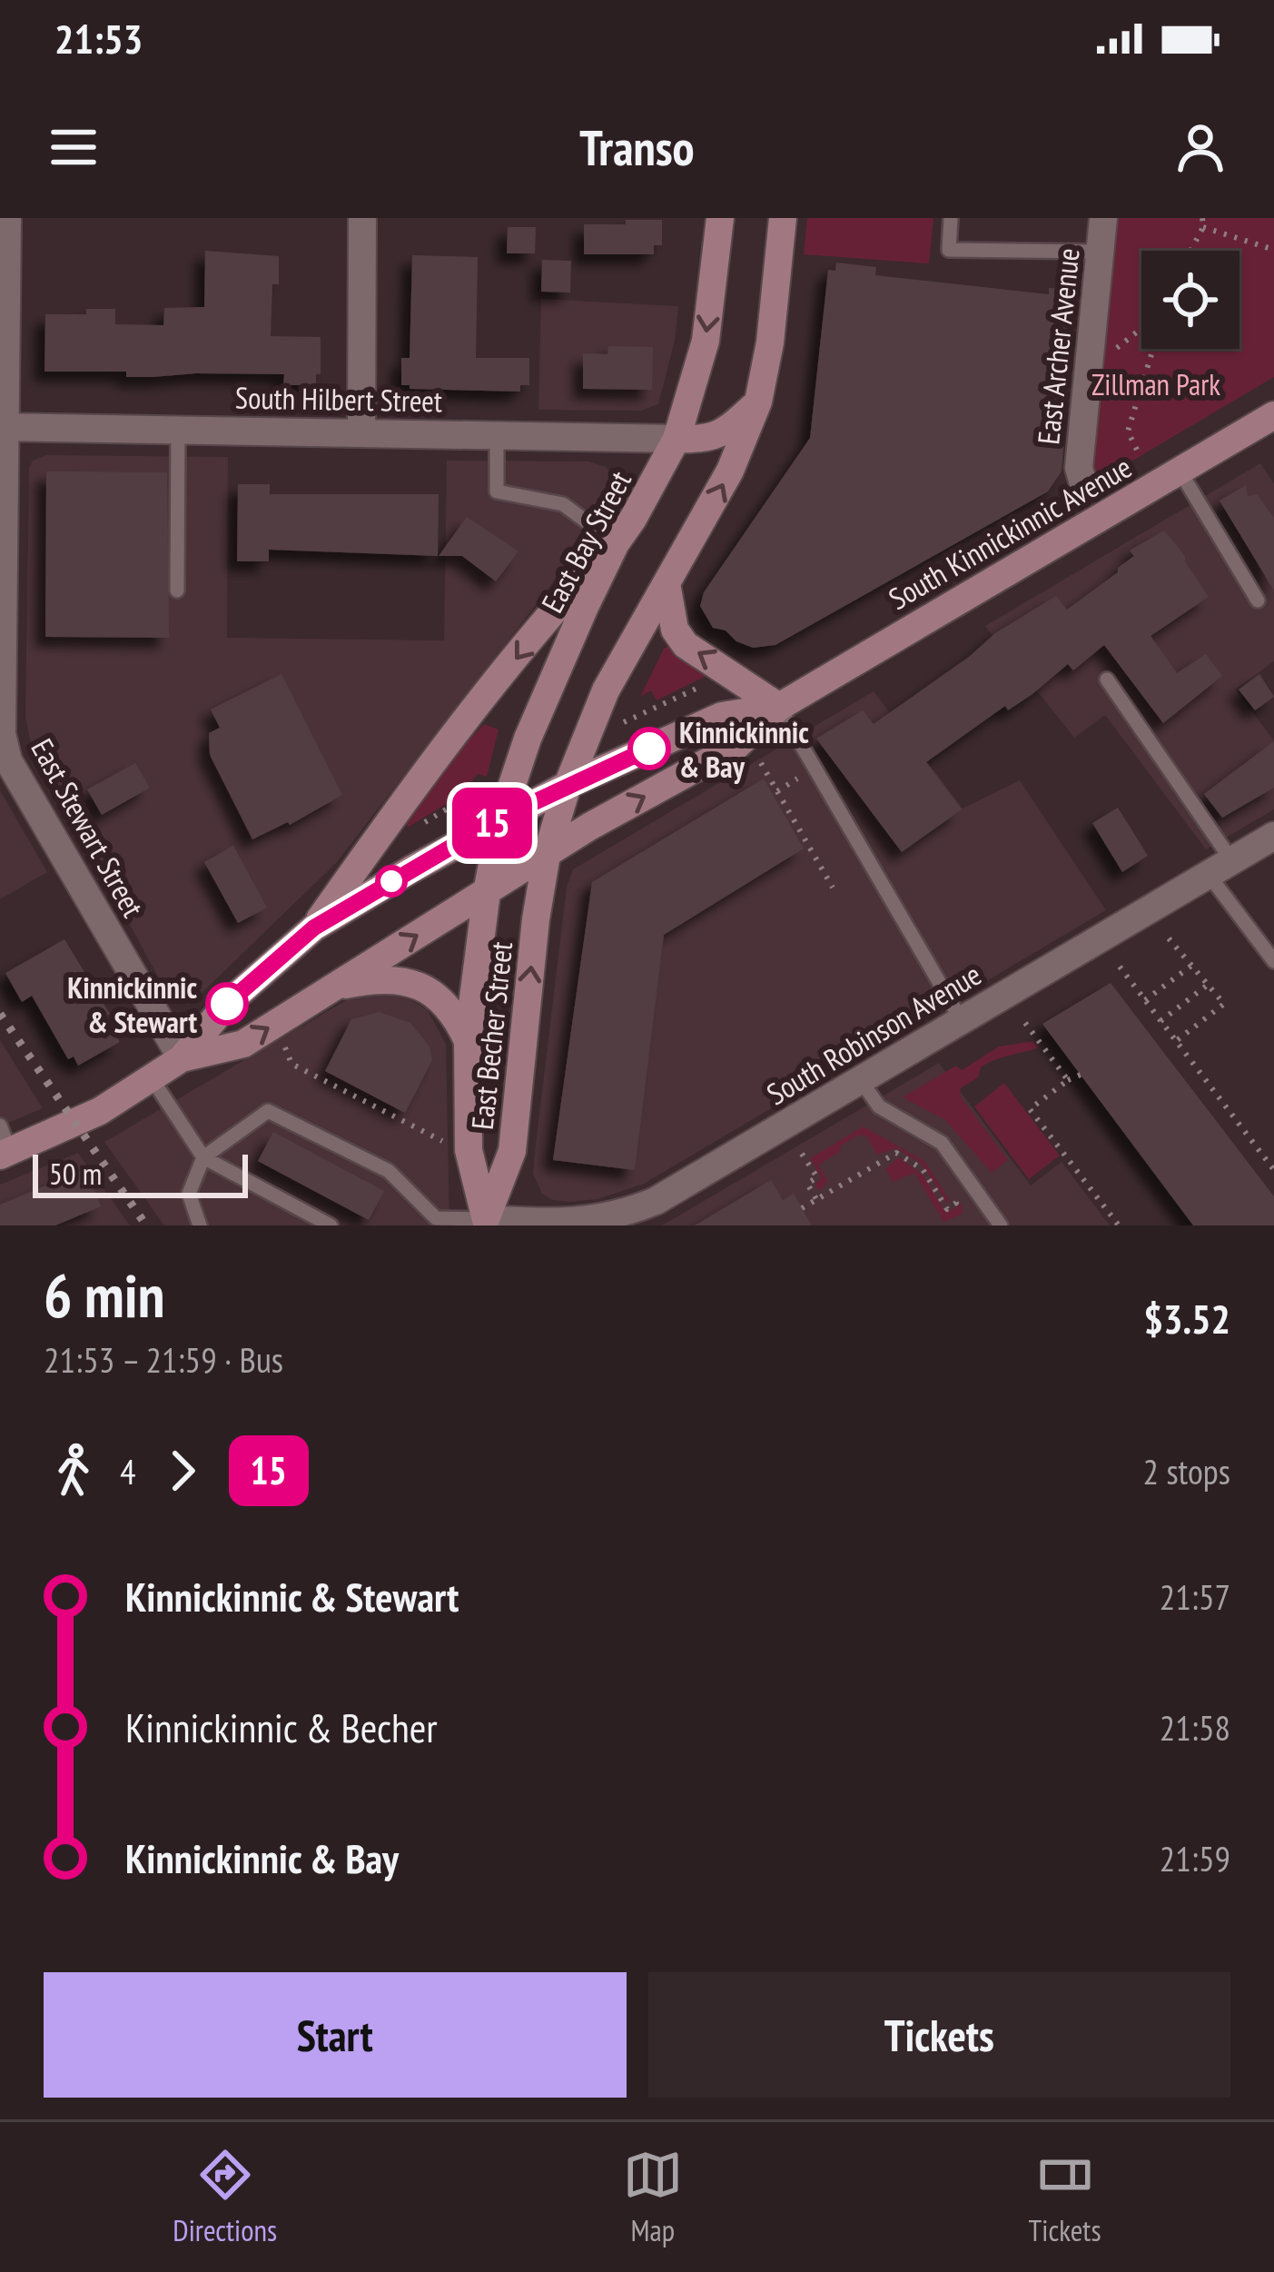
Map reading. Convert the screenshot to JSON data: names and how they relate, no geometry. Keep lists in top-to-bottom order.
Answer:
{
  "streets": {
    "main road": ["South Kinnickinnic Avenue", "East Bay Street", "East Becher Street"],
    "street": [
      "East Archer Avenue",
      "South Hilbert Street",
      "East Stewart Street",
      "South Robinson Avenue"
    ]
  },
  "crossings": [
    ["South Hilbert Street", "East Bay Street"],
    ["South Hilbert Street", "East Stewart Street"],
    ["South Kinnickinnic Avenue", "East Bay Street"],
    ["South Kinnickinnic Avenue", "East Stewart Street"],
    ["South Kinnickinnic Avenue", "East Becher Street"],
    ["East Bay Street", "East Becher Street"],
    ["South Robinson Avenue", "East Becher Street"]
  ],
  "parks": ["Zillman Park"],
  "places": ["Kinnickinnic & Bay", "Kinnickinnic & Stewart"],
  "lines": ["bus line 15"],
  "scale_bar": "50 m",
  "page": {
    "status": "21:53",
    "header": "Transo",
    "on_map": "15",
    "scale": "50 m",
    "heading": ["6 min", "21:53 – 21:59 · Bus", "$3.52"],
    "legs": ["4", "15", "2 stops"],
    "list": [
      {
        "name": "Kinnickinnic & Stewart",
        "value": "21:57"
      },
      {
        "name": "Kinnickinnic & Becher",
        "value": "21:58"
      },
      {
        "name": "Kinnickinnic & Bay",
        "value": "21:59"
      }
    ],
    "buttons": ["Start", "Tickets"],
    "tabs": ["Directions", "Map", "Tickets"]
  }
}
